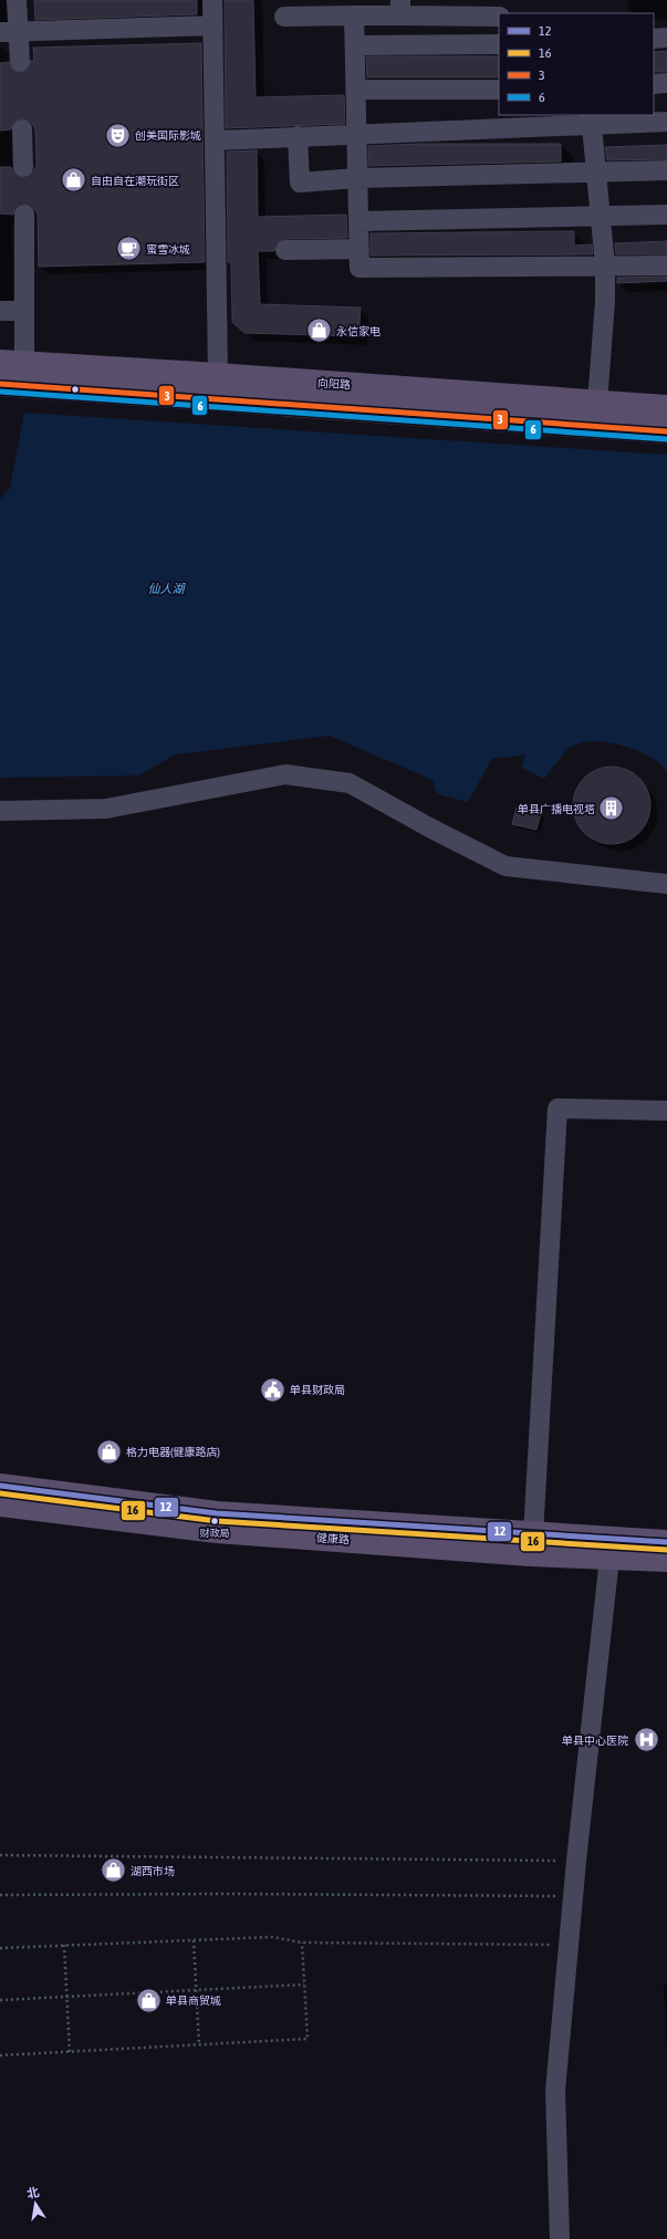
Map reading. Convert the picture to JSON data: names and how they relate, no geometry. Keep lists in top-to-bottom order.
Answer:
{
  "streets": {
    "main road": ["向阳路", "健康路"]
  },
  "water": ["仙人湖"],
  "places": {
    "theatre": ["创美国际影城"],
    "shop": [
      "自由自在潮玩街区",
      "永信家电",
      "格力电器(健康路店)",
      "湖西市场",
      "单县商贸城"
    ],
    "cafe": ["蜜雪冰城"],
    "building": ["单县广播电视塔"],
    "public building": ["单县财政局"],
    "other": ["财政局"],
    "hospital": ["单县中心医院"]
  },
  "lines": [
    "transit line 3",
    "transit line 6",
    "transit line 12",
    "transit line 16"
  ],
  "legend": [
    "12",
    "16",
    "3",
    "6"
  ],
  "north": "top"
}
